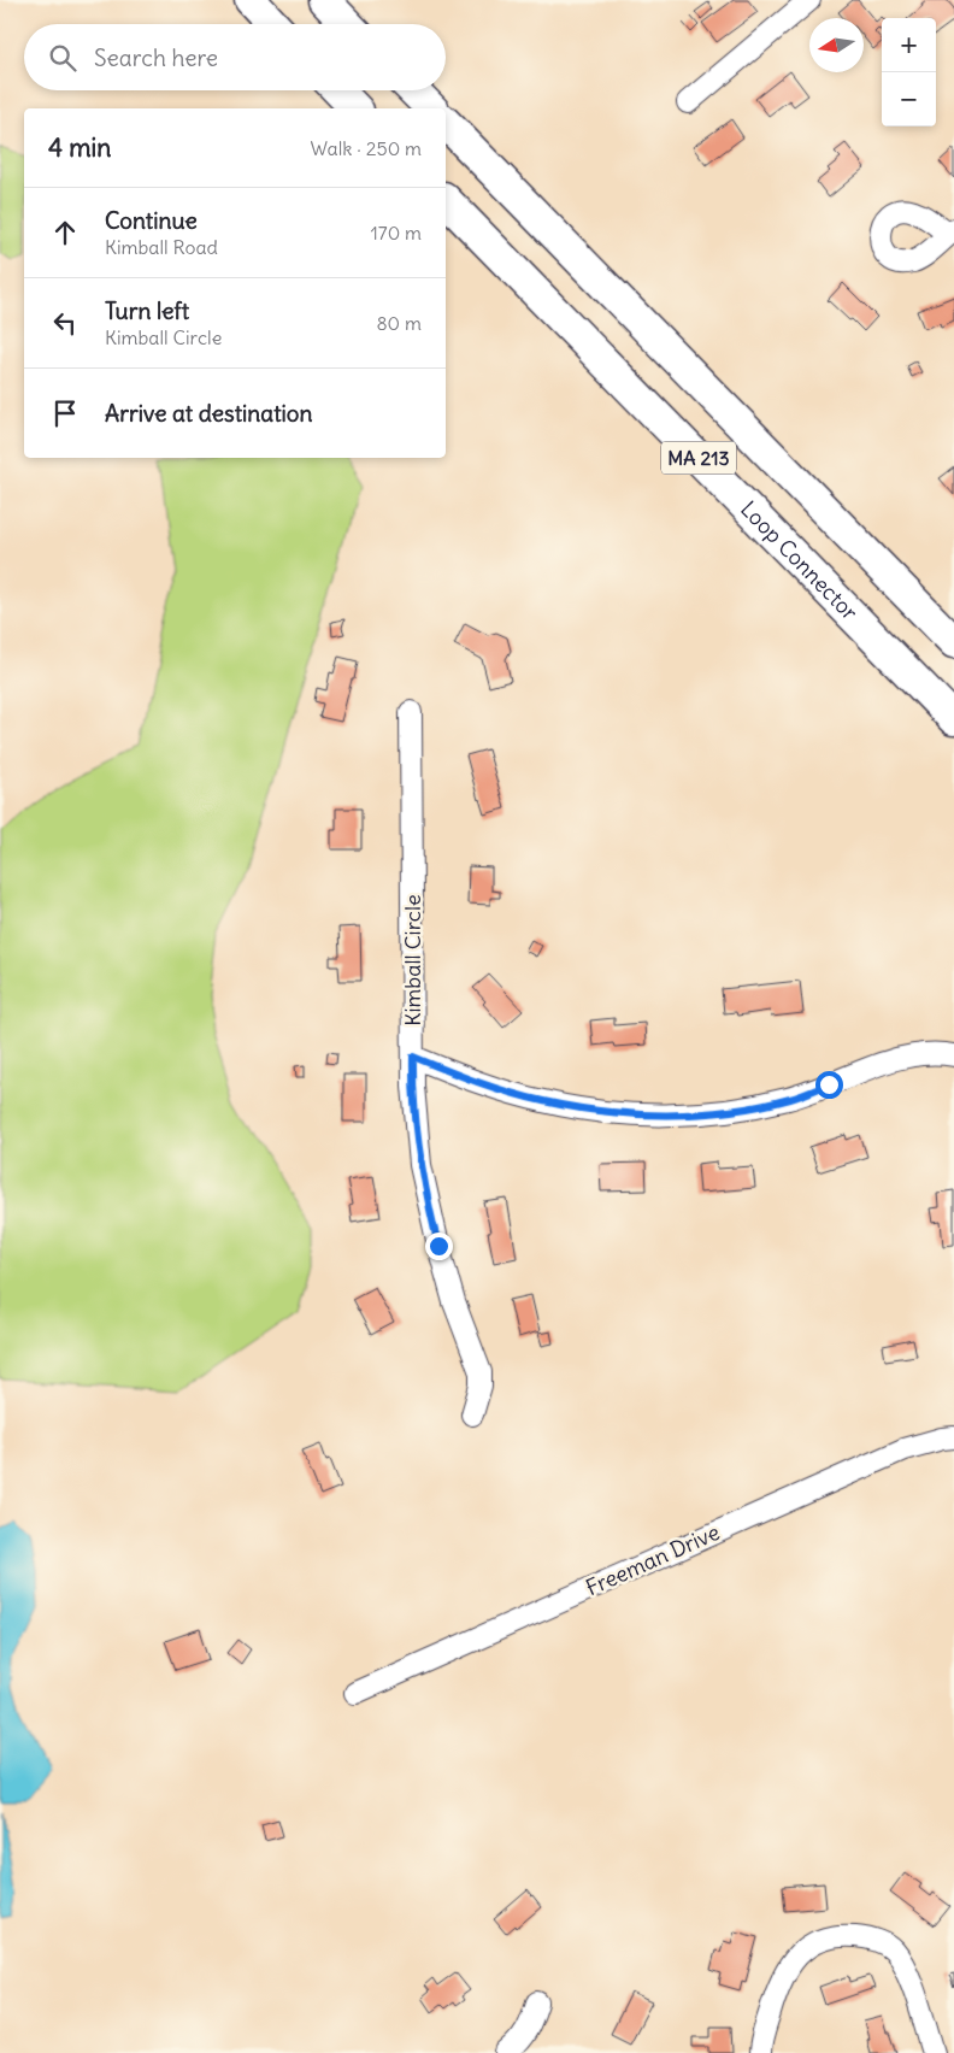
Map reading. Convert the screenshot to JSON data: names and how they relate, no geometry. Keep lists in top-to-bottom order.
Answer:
{
  "streets": {
    "highway": ["MA 213", "Loop Connector"],
    "street": ["Kimball Circle", "Freeman Drive"]
  },
  "north": "left",
  "page": {
    "map_buttons": ["+", "−"],
    "search": "Search here",
    "heading": ["4 min", "Walk · 250 m"],
    "list": [
      ["Continue", "Kimball Road", "170 m"],
      ["Turn left", "Kimball Circle", "80 m"],
      "Arrive at destination"
    ]
  }
}
